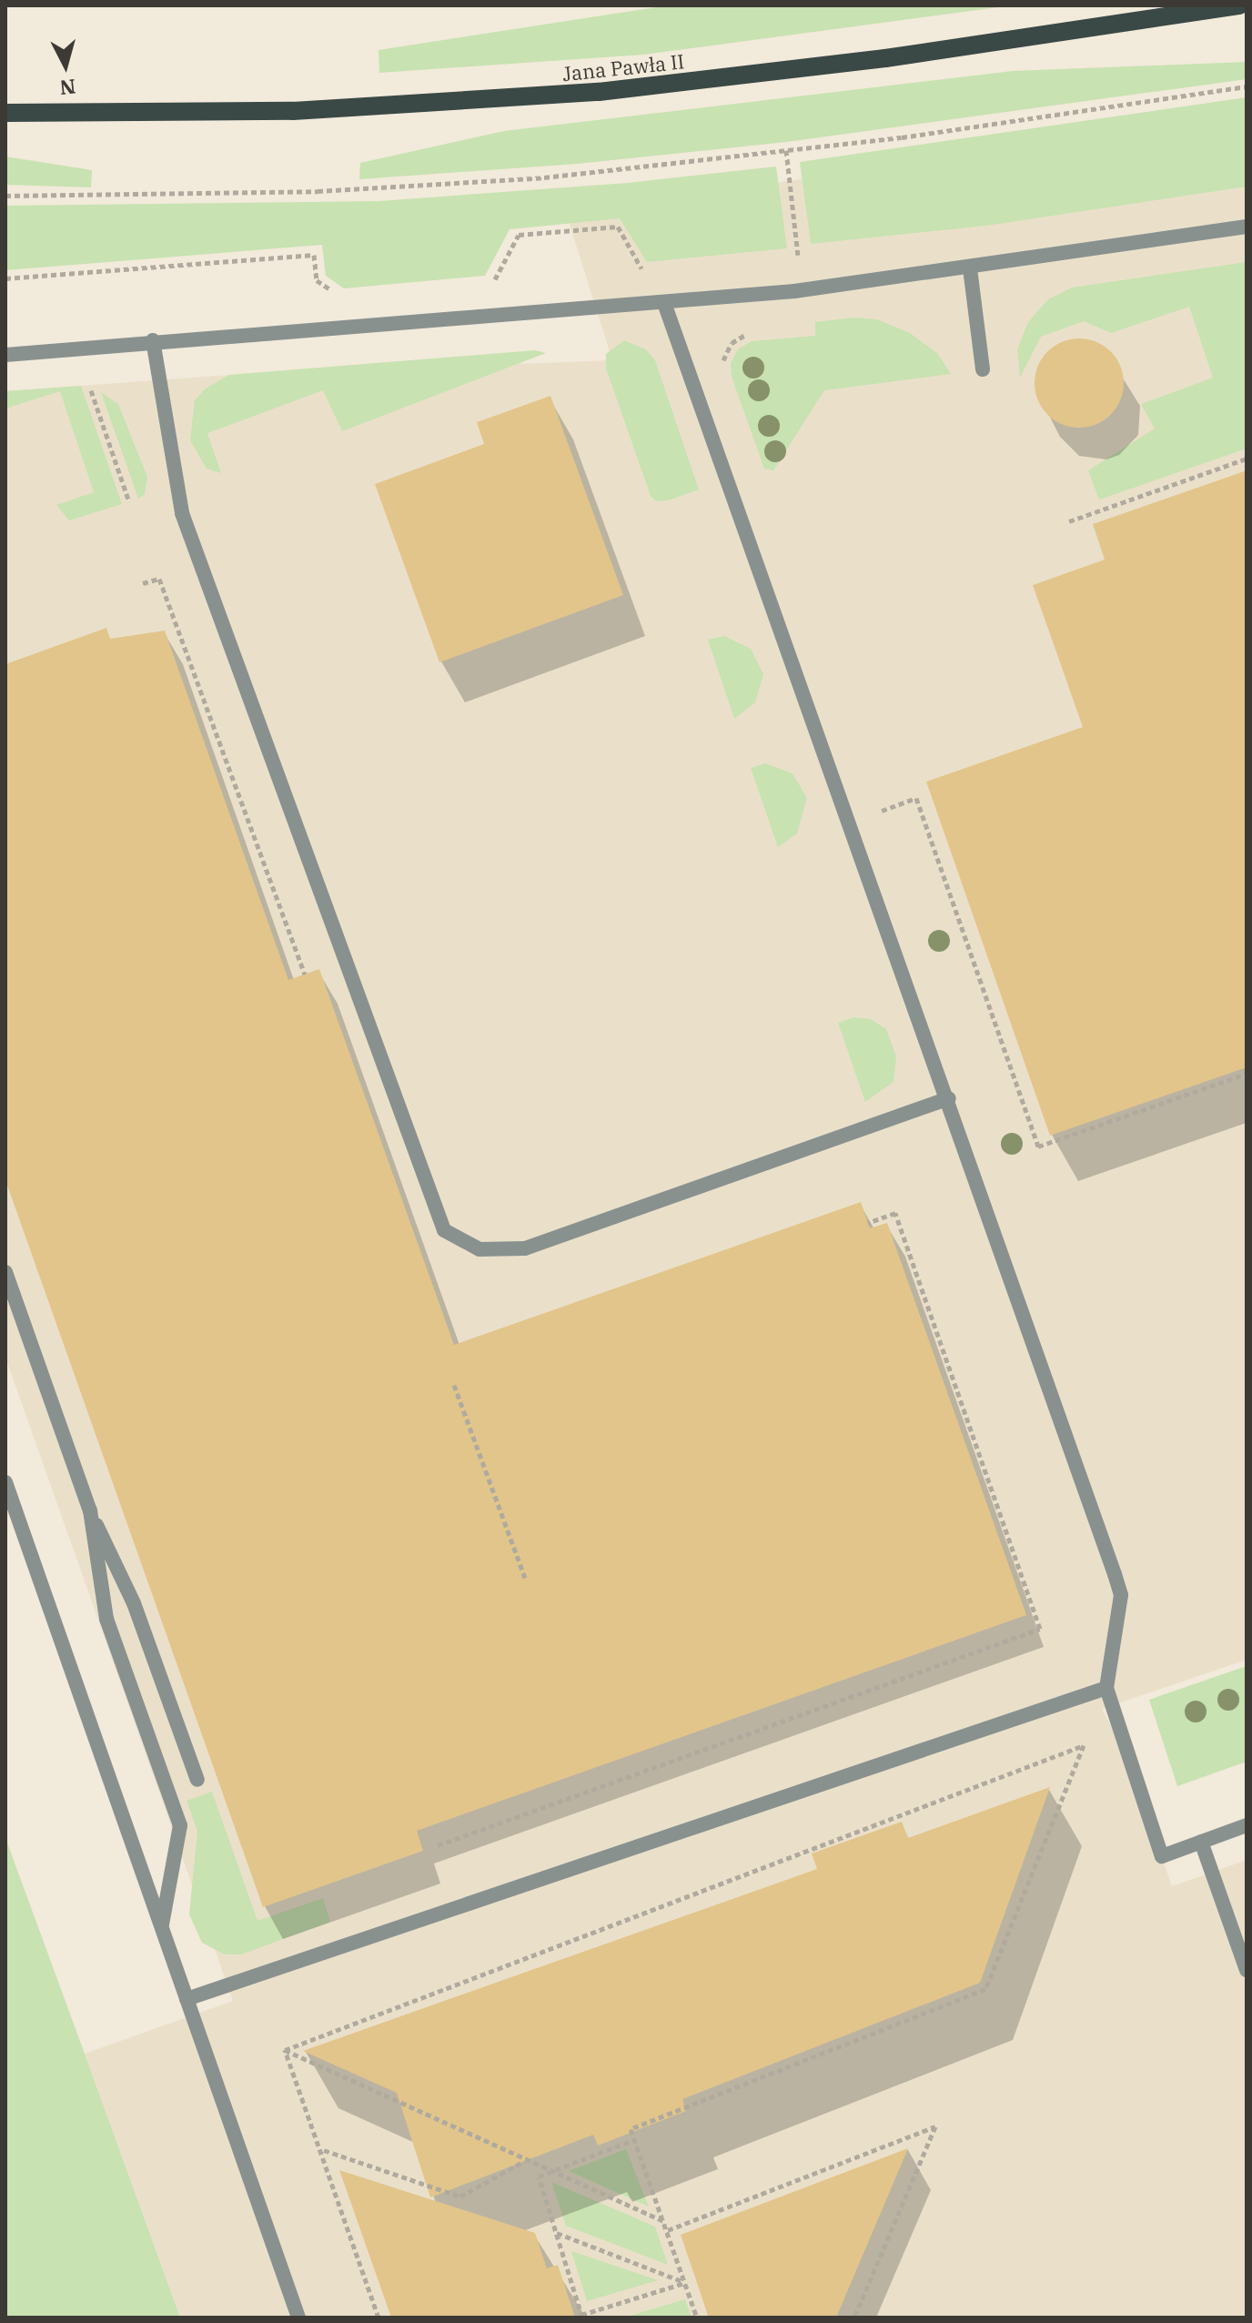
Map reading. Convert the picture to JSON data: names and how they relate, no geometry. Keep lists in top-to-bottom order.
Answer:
{
  "streets": {
    "main road": ["Jana Pawła II"]
  },
  "north": "bottom"
}
